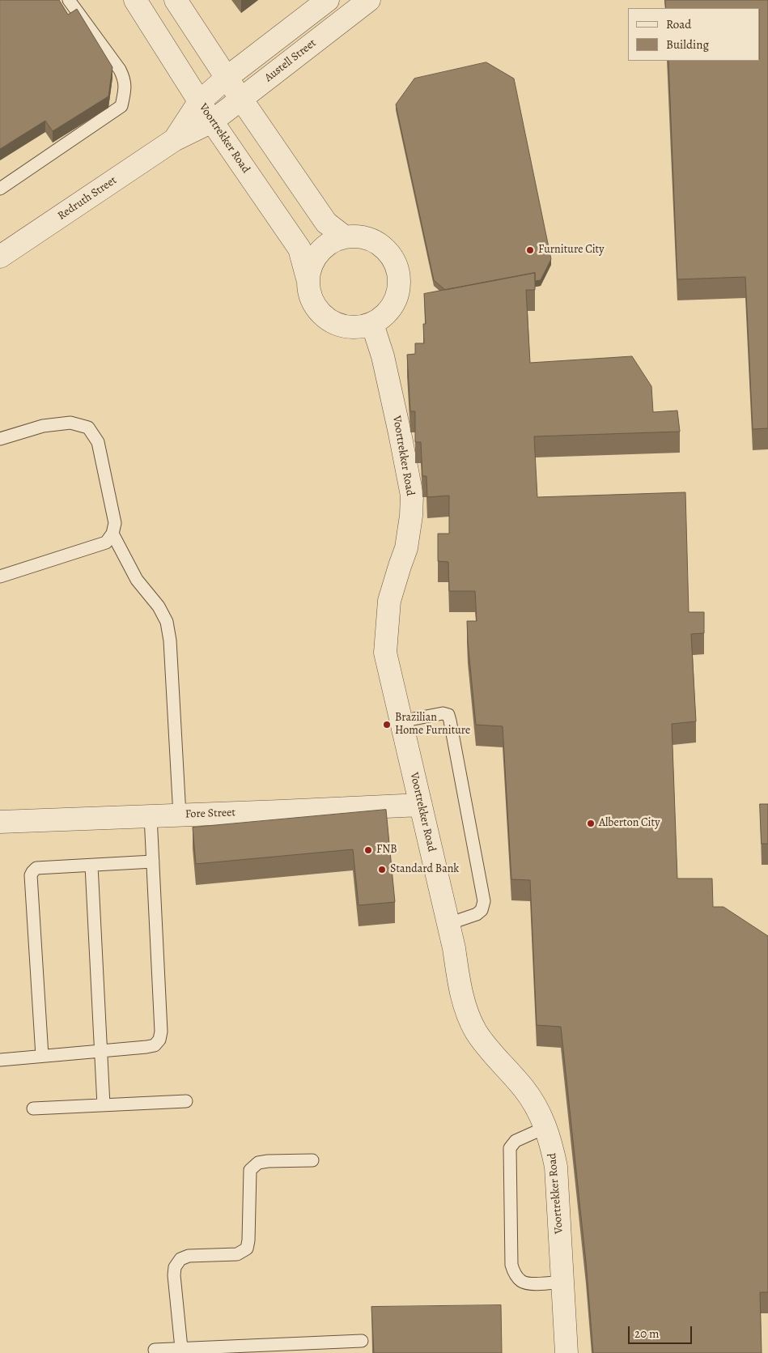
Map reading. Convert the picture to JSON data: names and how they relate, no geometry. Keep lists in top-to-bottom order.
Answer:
{
  "streets": {
    "street": [
      "Austell Street",
      "Voortrekker Road",
      "Redruth Street",
      "Fore Street"
    ]
  },
  "crossings": [
    ["Austell Street", "Voortrekker Road"],
    ["Austell Street", "Redruth Street"],
    ["Voortrekker Road", "Redruth Street"],
    ["Voortrekker Road", "Fore Street"]
  ],
  "places": [
    "Furniture City",
    "Brazilian Home Furniture",
    "Alberton City",
    "FNB",
    "Standard Bank"
  ],
  "legend": ["Road", "Building"],
  "scale_bar": "20 m"
}
